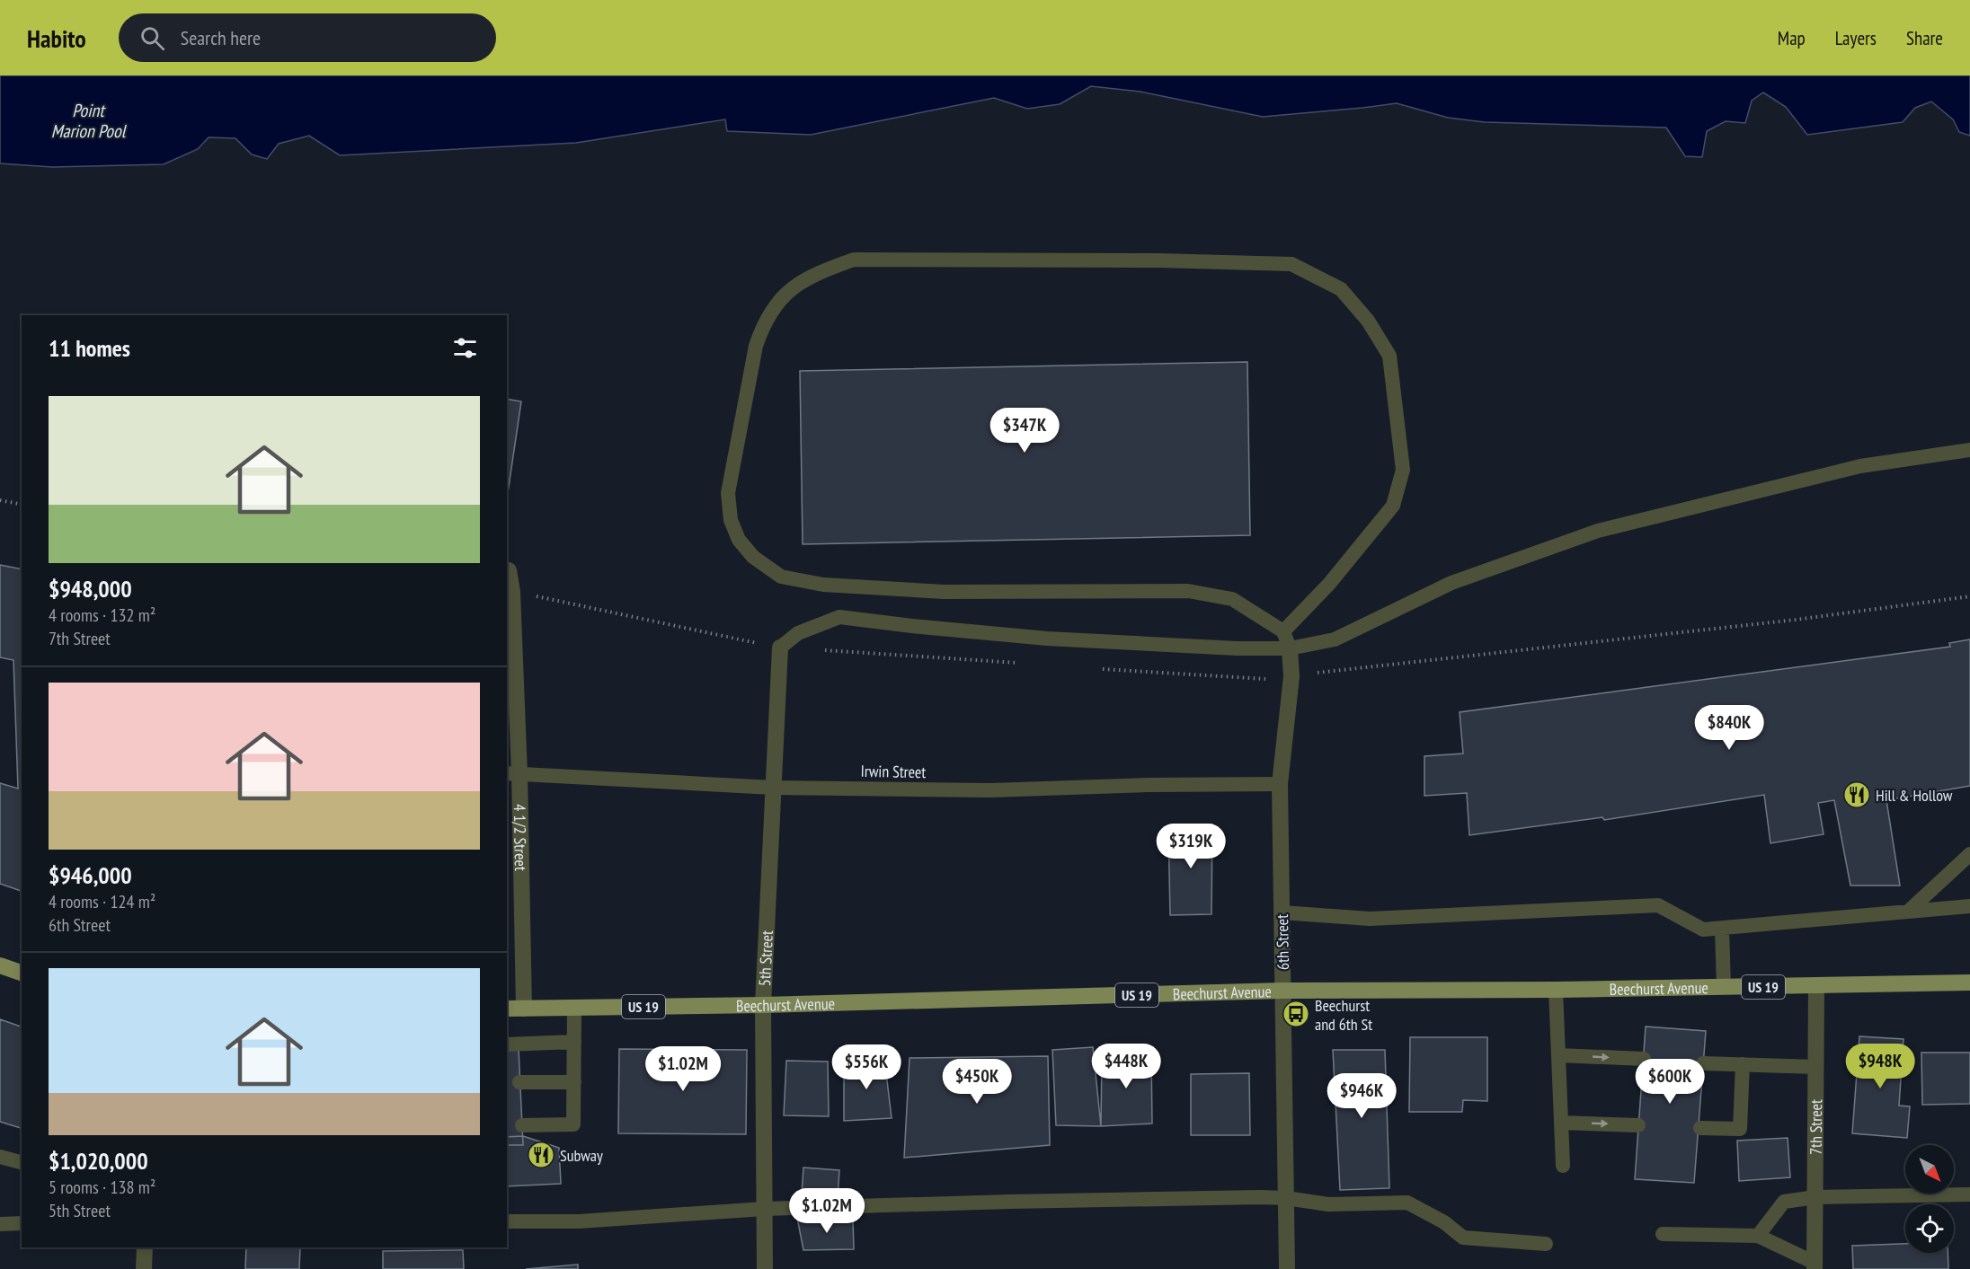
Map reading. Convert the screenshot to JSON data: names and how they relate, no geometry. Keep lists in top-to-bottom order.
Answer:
{
  "streets": {
    "main road": ["US 19", "Beechurst Avenue"],
    "street": [
      "4 1/2 Street",
      "6th Street",
      "5th Street",
      "7th Street"
    ],
    "lane": ["Irwin Street"]
  },
  "crossings": [
    ["Irwin Street", "4 1/2 Street"],
    ["Irwin Street", "6th Street"],
    ["Irwin Street", "5th Street"],
    ["4 1/2 Street", "Beechurst Avenue"],
    ["6th Street", "Beechurst Avenue"],
    ["5th Street", "Beechurst Avenue"],
    ["Beechurst Avenue", "7th Street"]
  ],
  "water": ["Point Marion Pool"],
  "places": {
    "restaurant": ["Hill & Hollow", "Subway"],
    "bus stop": ["Beechurst and 6th St"]
  },
  "north": "bottom right",
  "page": {
    "header": "Habito",
    "search": "Search here",
    "nav": ["Map", "Layers", "Share"],
    "heading": "11 homes",
    "list": [
      {
        "name": "$948,000",
        "note": "4 rooms · 132 m² · 7th Street"
      },
      {
        "name": "$946,000",
        "note": "4 rooms · 124 m² · 6th Street"
      },
      {
        "name": "$1,020,000",
        "note": "5 rooms · 138 m² · 5th Street"
      }
    ],
    "price": [
      "$347K",
      "$840K",
      "$319K",
      "$448K",
      "$948K",
      "$556K",
      "$1.02M",
      "$450K",
      "$600K",
      "$946K",
      "$1.02M"
    ]
  }
}
